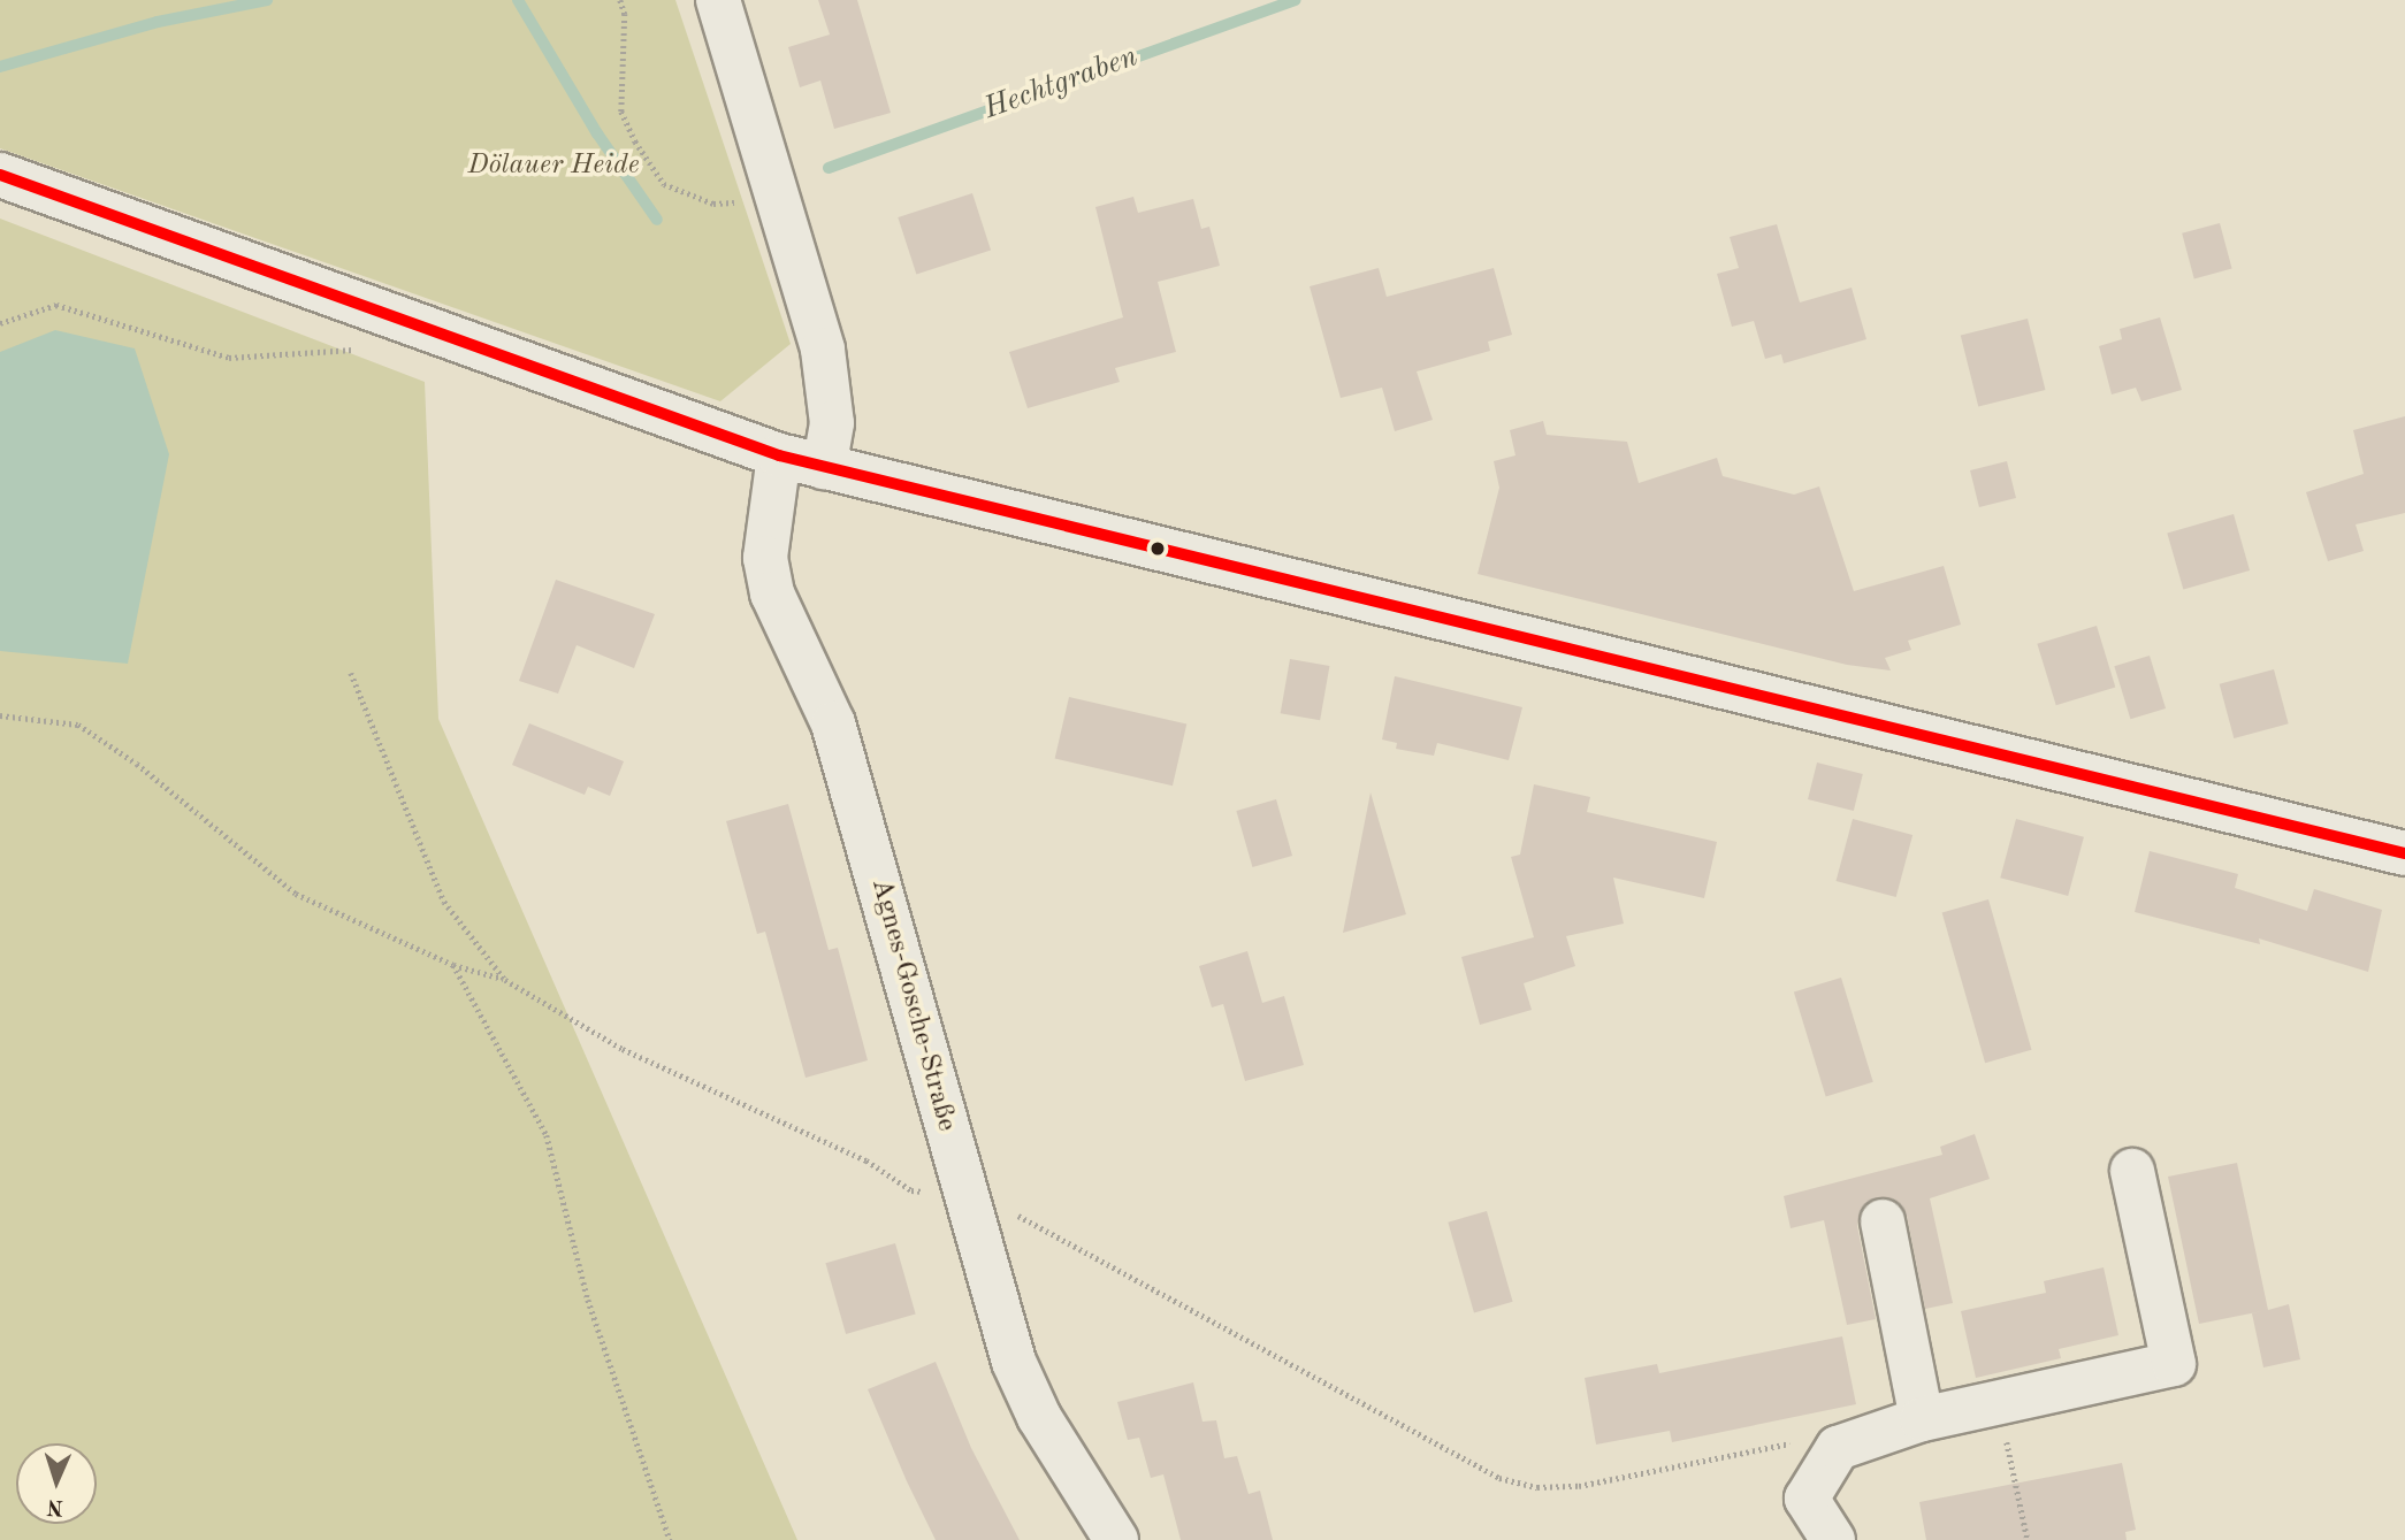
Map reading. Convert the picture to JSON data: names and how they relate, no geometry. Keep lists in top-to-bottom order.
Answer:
{
  "streets": {
    "street": ["Agnes-Gosche-Straße"]
  },
  "water": ["Hechtgraben"],
  "parks": ["Dölauer Heide"],
  "north": "bottom"
}
